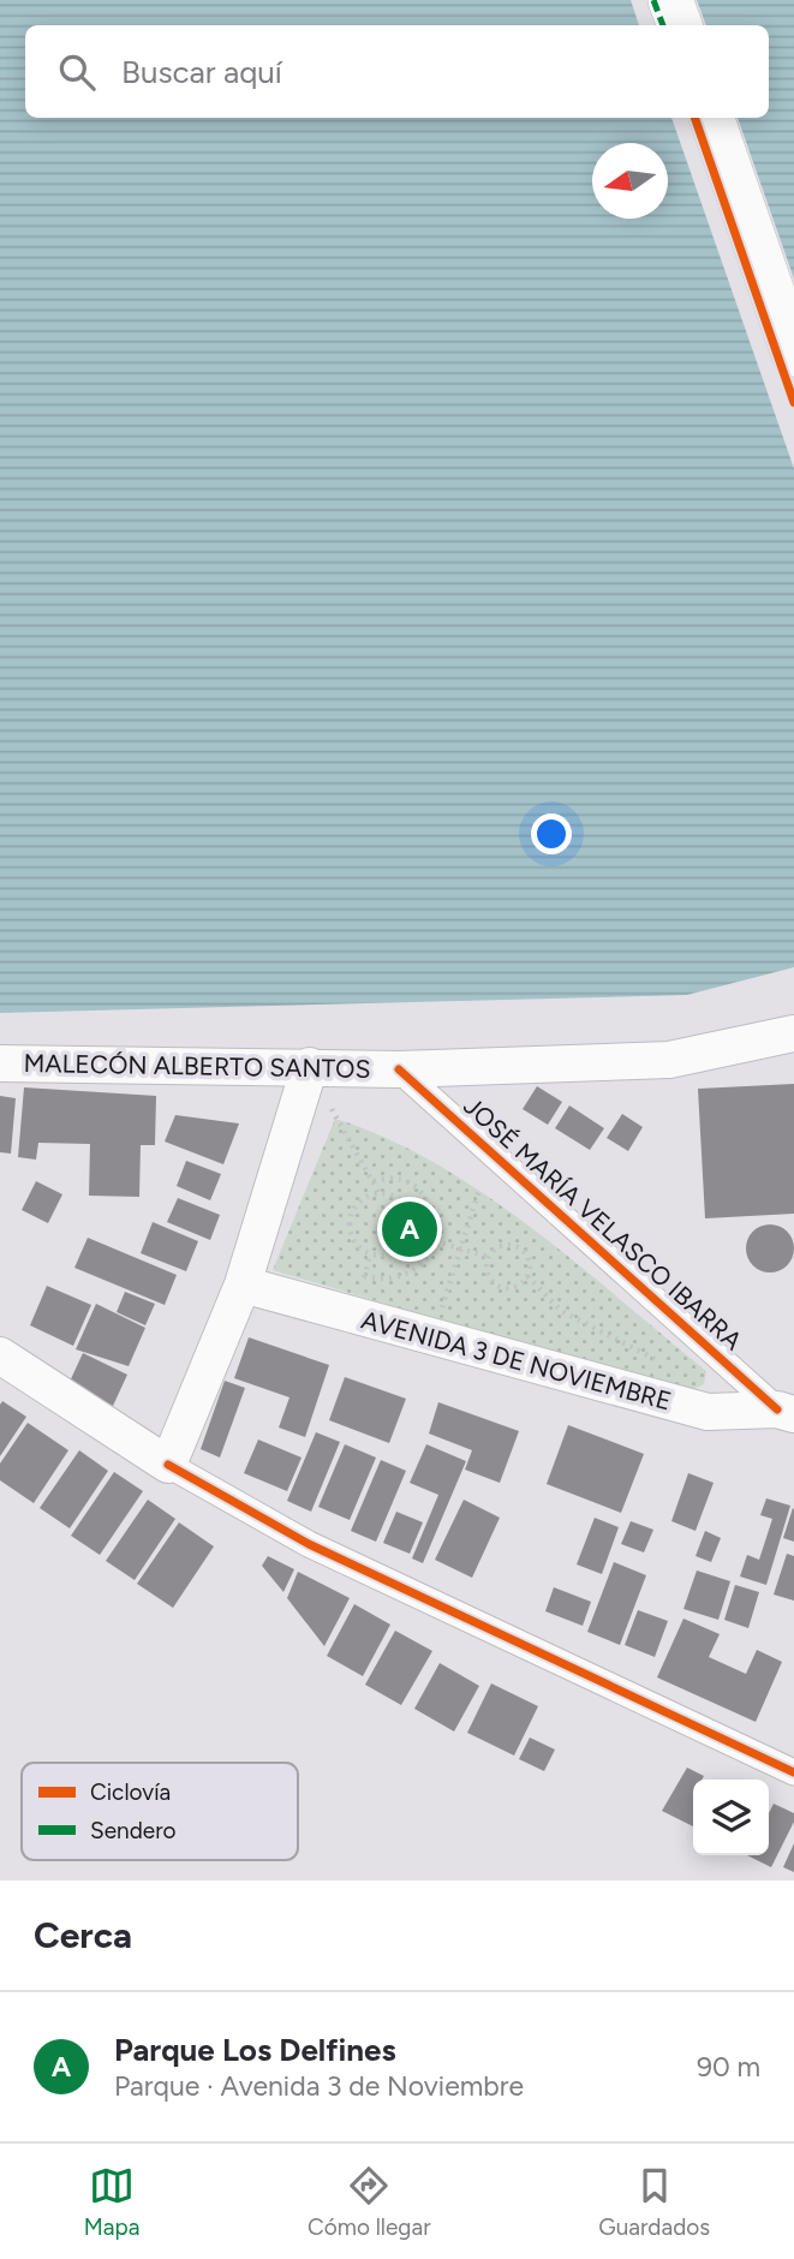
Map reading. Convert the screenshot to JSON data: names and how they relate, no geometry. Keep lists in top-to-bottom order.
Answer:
{
  "streets": {
    "main road": ["MALECÓN ALBERTO SANTOS", "AVENIDA 3 DE NOVIEMBRE"],
    "street": ["JOSÉ MARÍA VELASCO IBARRA"]
  },
  "crossings": [
    ["MALECÓN ALBERTO SANTOS", "JOSÉ MARÍA VELASCO IBARRA"],
    ["JOSÉ MARÍA VELASCO IBARRA", "AVENIDA 3 DE NOVIEMBRE"]
  ],
  "legend": ["Ciclovía", "Sendero"],
  "north": "left",
  "page": {
    "search": "Buscar aquí",
    "pins": "A",
    "heading": "Cerca",
    "list": [
      {
        "mark": "A",
        "name": "Parque Los Delfines",
        "note": "Parque · Avenida 3 de Noviembre",
        "value": "90 m"
      }
    ],
    "nav": ["Mapa", "Cómo llegar", "Guardados"]
  }
}
